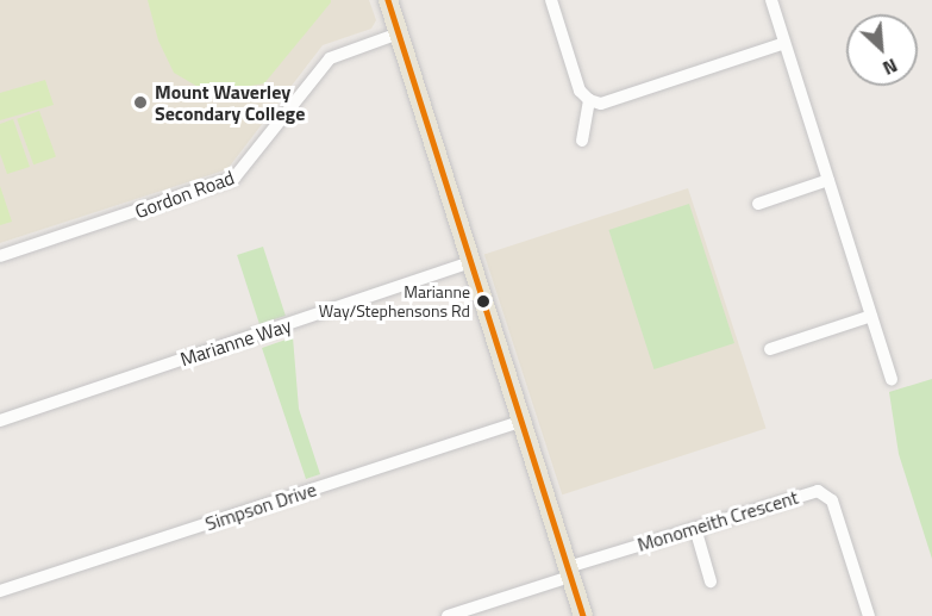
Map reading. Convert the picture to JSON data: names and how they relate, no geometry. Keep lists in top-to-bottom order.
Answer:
{
  "streets": {
    "street": [
      "Gordon Road",
      "Marianne Way",
      "Simpson Drive",
      "Monomeith Crescent"
    ]
  },
  "places": ["Mount Waverley Secondary College", "Marianne Way/Stephensons Rd"],
  "north": "bottom right"
}
